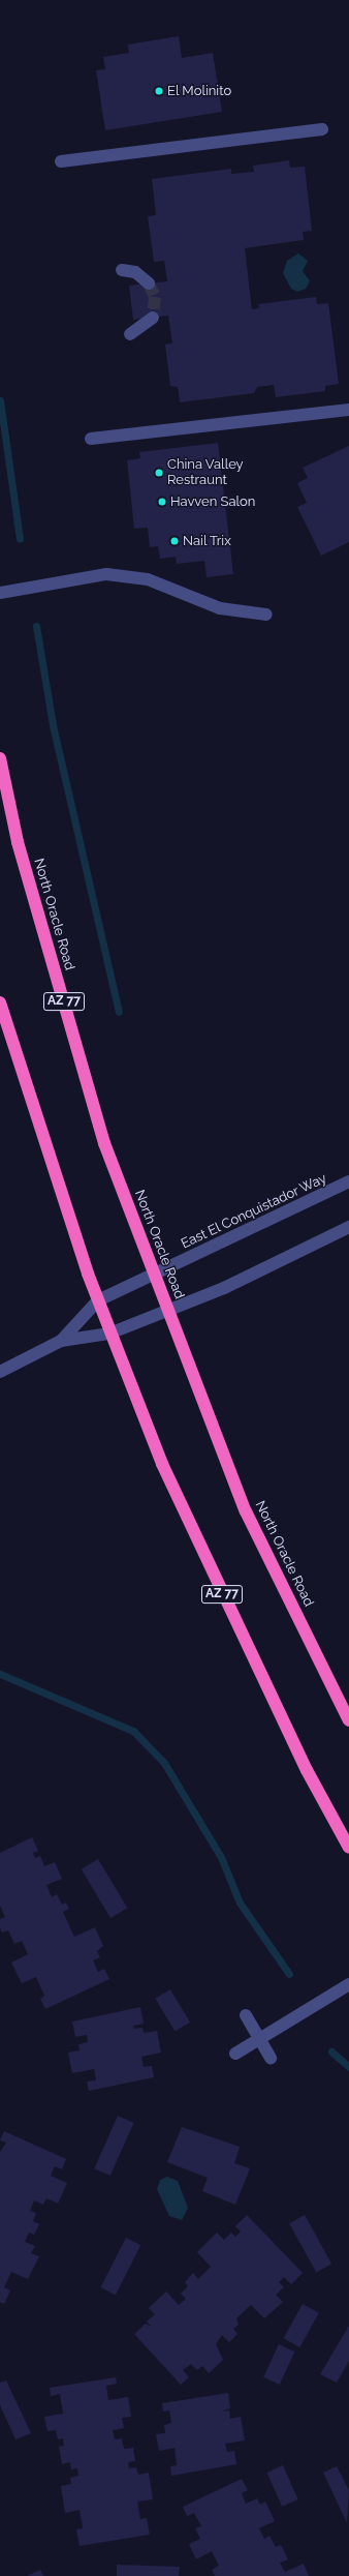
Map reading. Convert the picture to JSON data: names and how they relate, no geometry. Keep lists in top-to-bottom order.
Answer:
{
  "streets": {
    "highway": ["North Oracle Road", "AZ 77"],
    "street": ["East El Conquistador Way"]
  },
  "crossings": [
    ["North Oracle Road", "East El Conquistador Way"],
    ["AZ 77", "East El Conquistador Way"]
  ],
  "places": [
    "El Molinito",
    "China Valley Restraunt",
    "Havven Salon",
    "Nail Trix"
  ]
}
